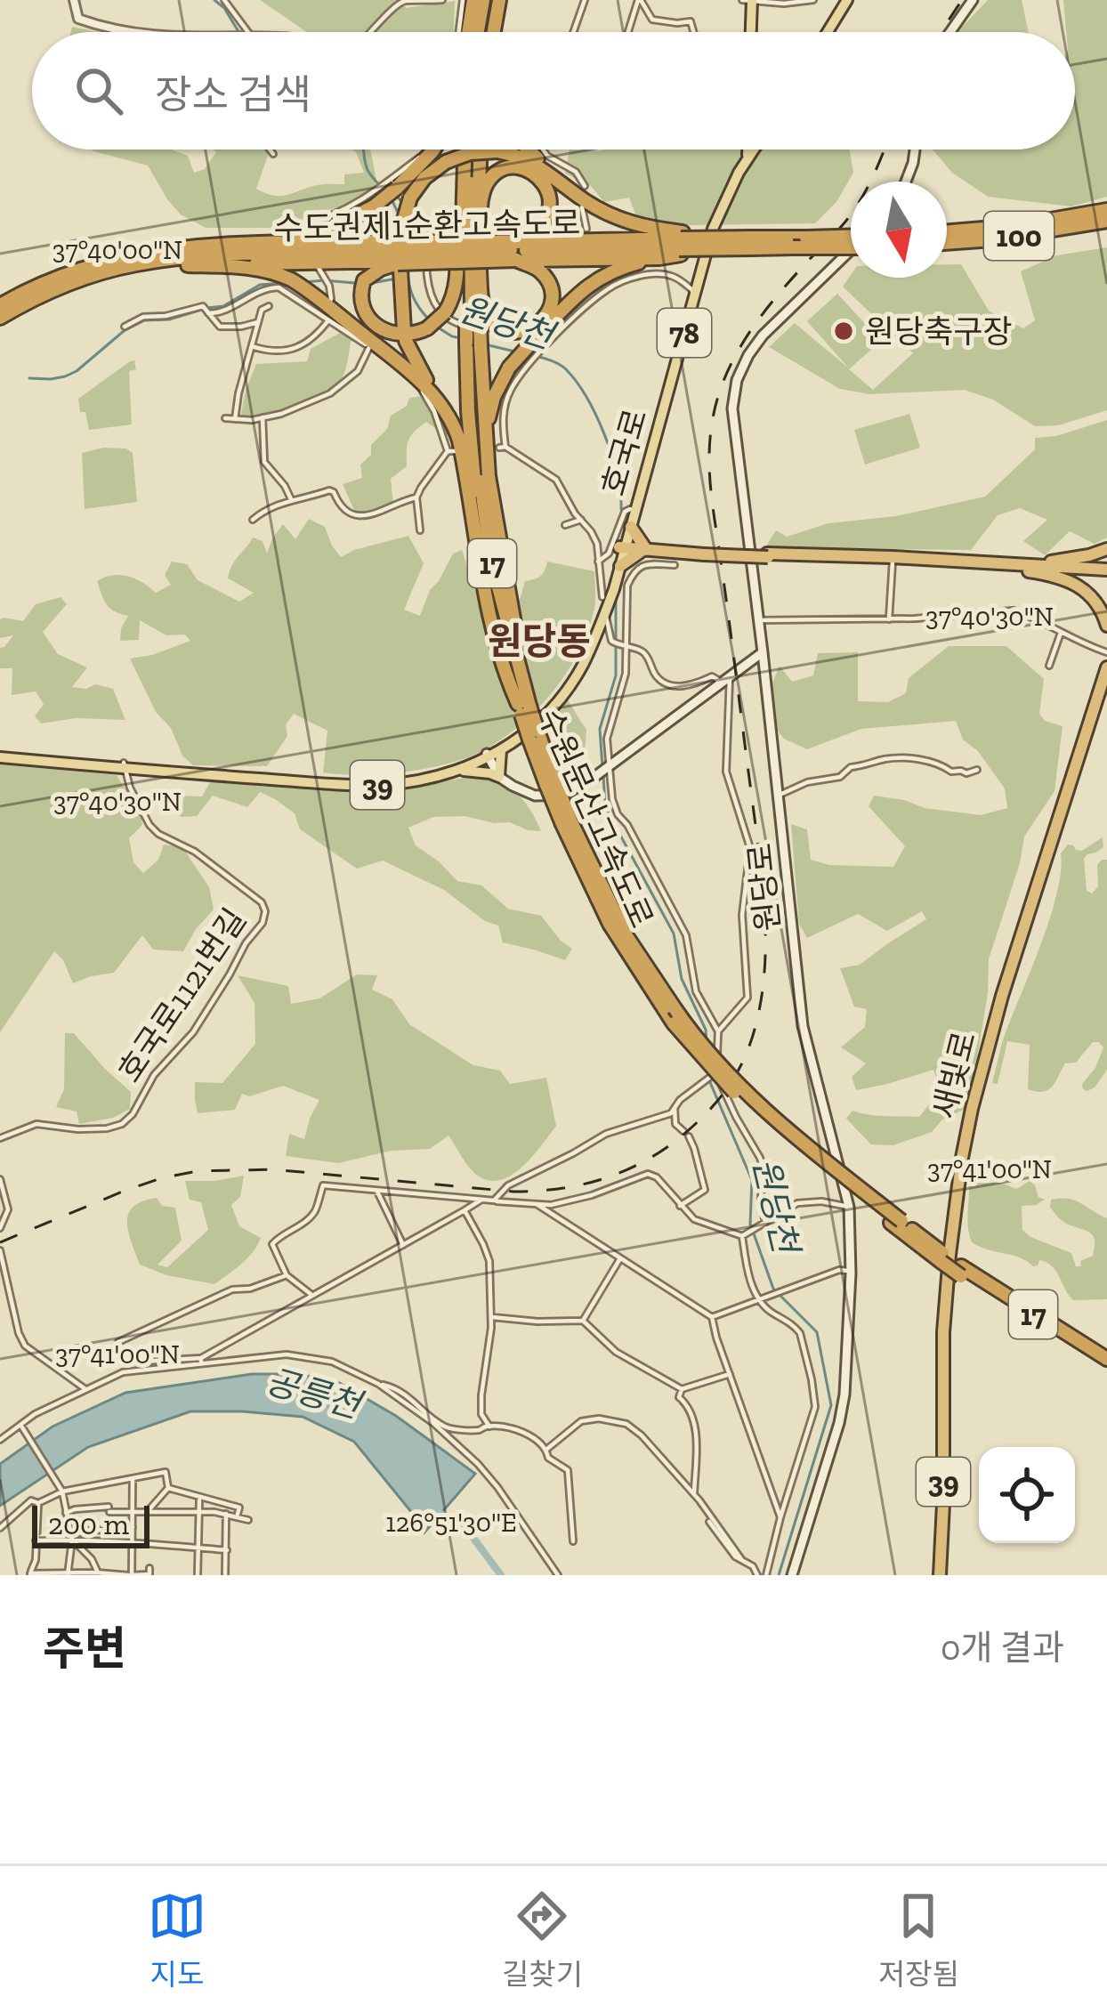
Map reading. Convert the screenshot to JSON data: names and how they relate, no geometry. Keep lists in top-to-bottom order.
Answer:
{
  "streets": {
    "highway": [
      "수도권제1순환고속도로",
      "100",
      "17",
      "39",
      "수원문산고속도로",
      "새빛로"
    ],
    "main road": ["78", "호국로", "원당로"],
    "street": ["호국로1121번길"]
  },
  "crossings": [
    ["호국로", "호국로1121번길"],
    ["수원문산고속도로", "새빛로"]
  ],
  "districts": ["원당동"],
  "water": ["원당천", "공릉천"],
  "places": ["원당축구장"],
  "scale_bar": "200 m",
  "north": "bottom",
  "page": {
    "search": "장소 검색",
    "scale": "200 m",
    "heading": ["주변", "0개 결과"],
    "nav": ["지도", "길찾기", "저장됨"]
  },
  "coordinates": [
    "37°40'00\"N",
    "37°40'30\"N",
    "37°41'00\"N",
    "126°51'30\"E"
  ]
}
